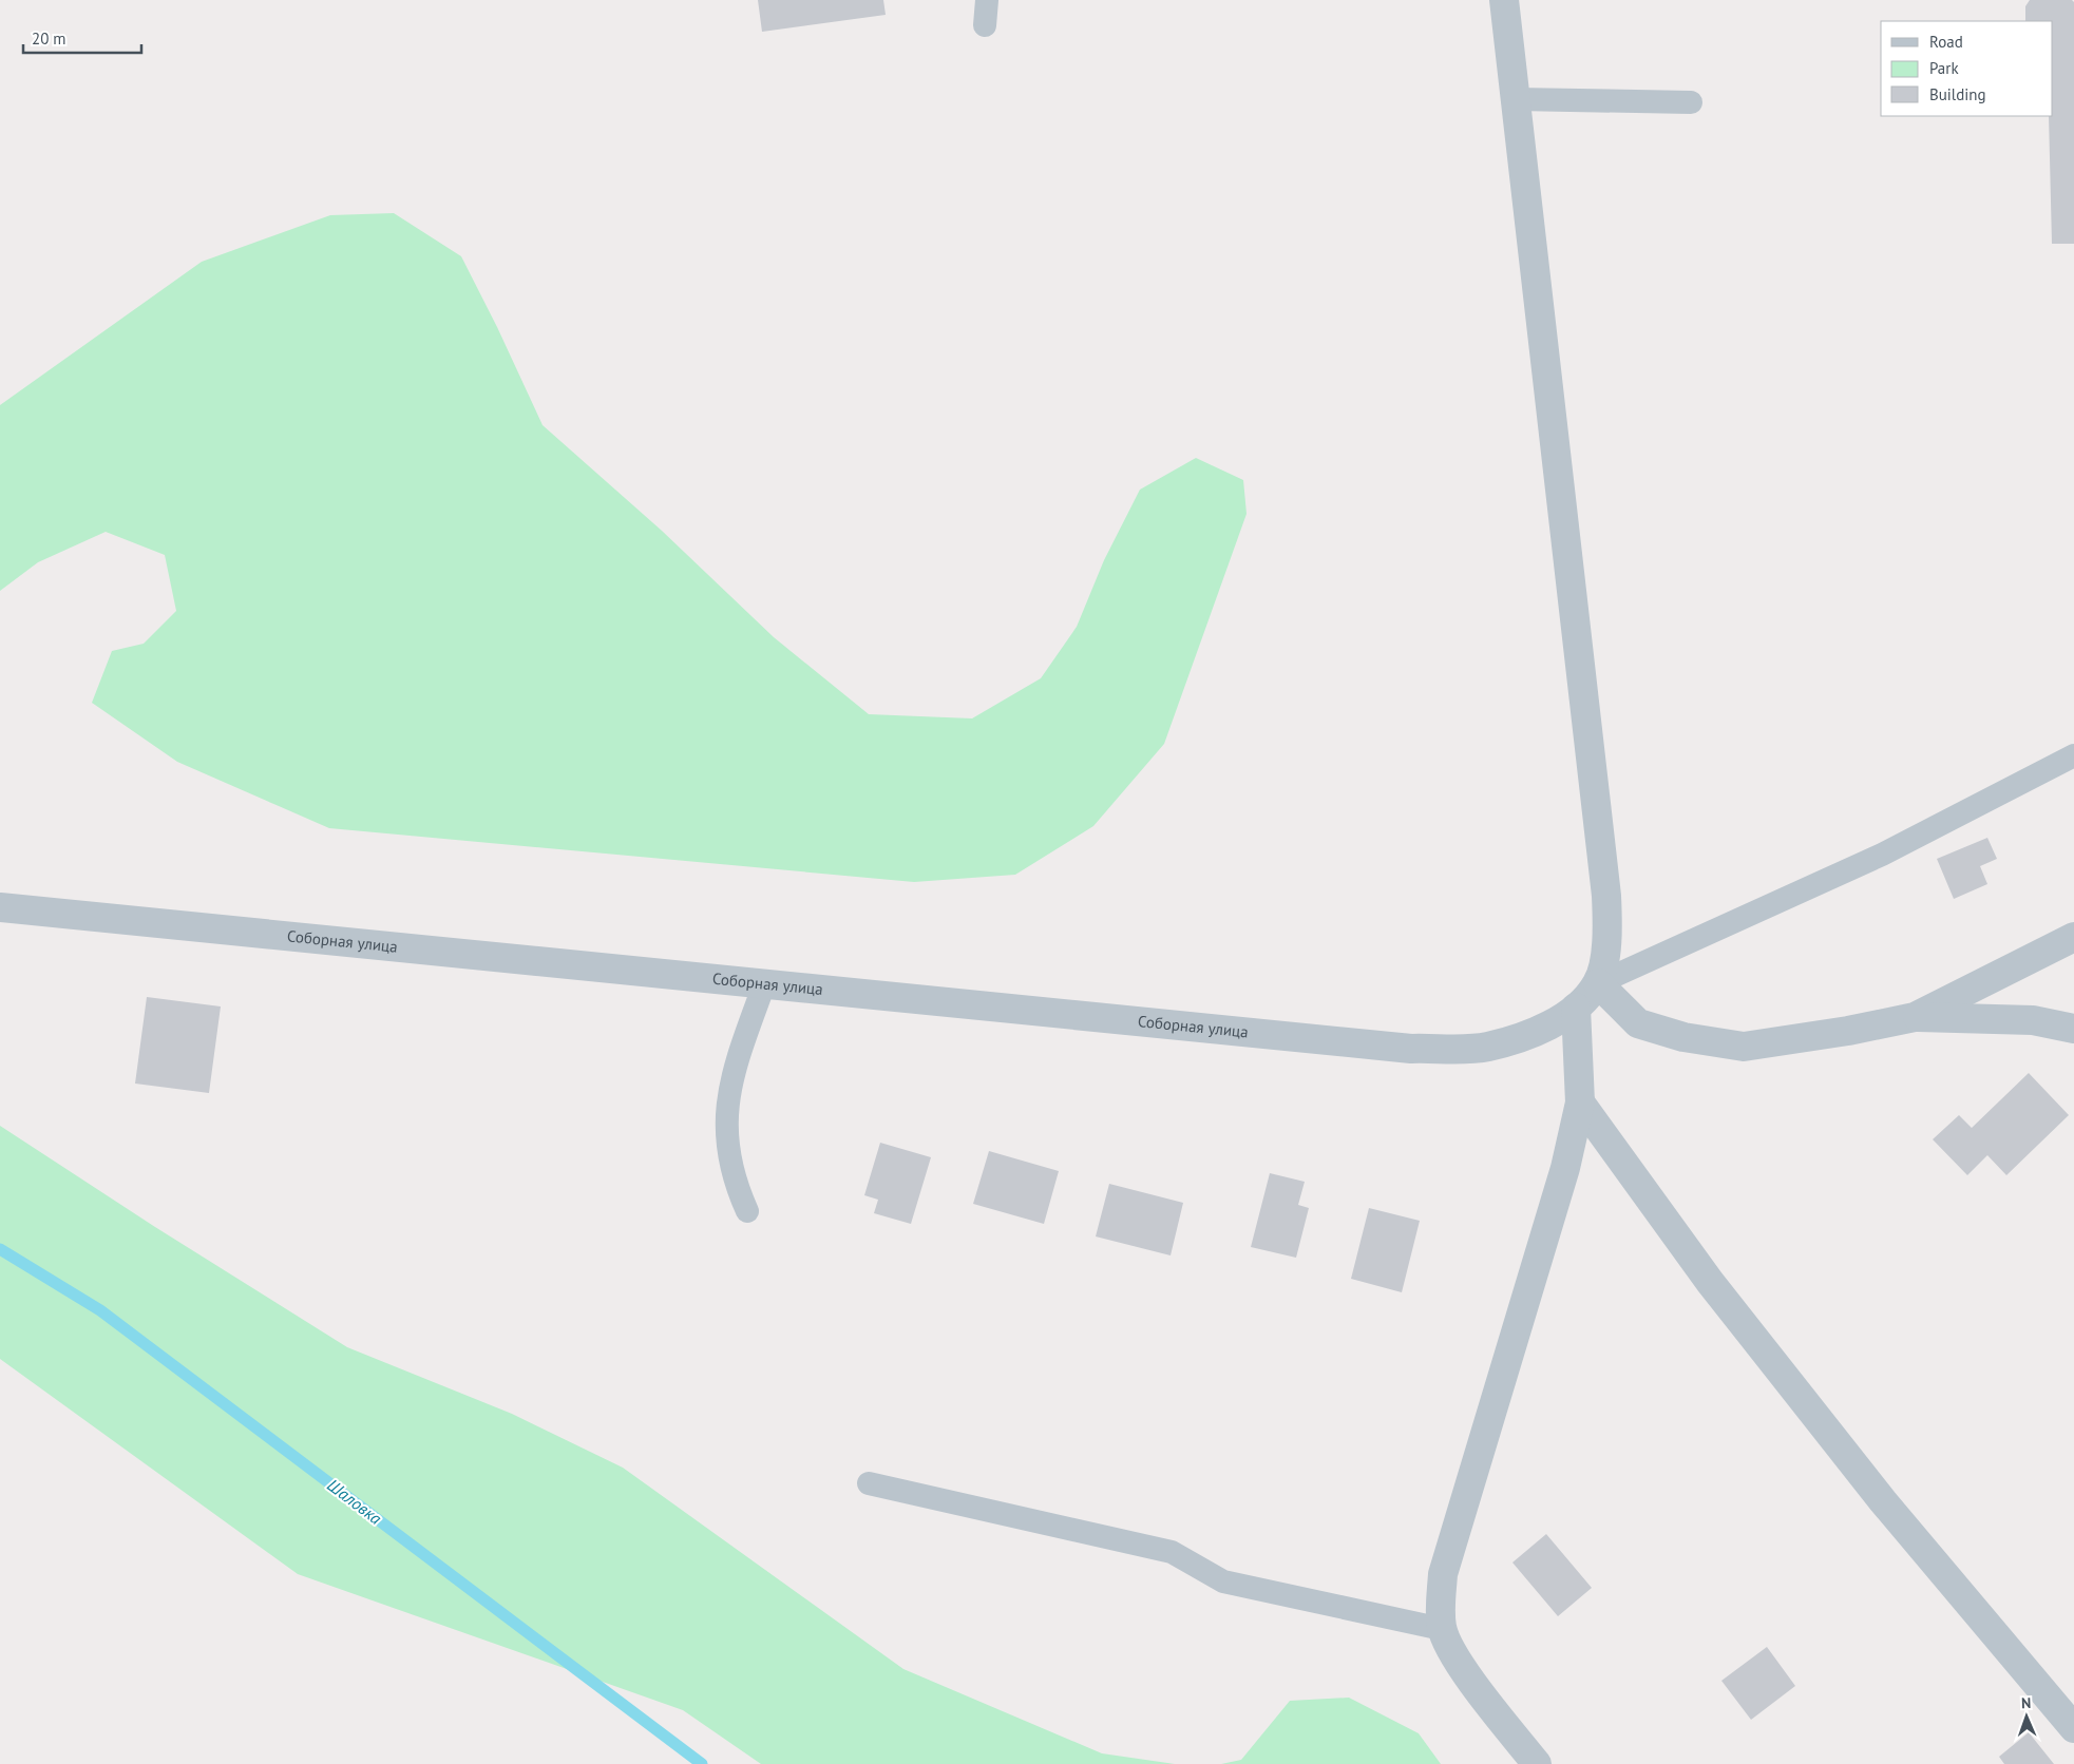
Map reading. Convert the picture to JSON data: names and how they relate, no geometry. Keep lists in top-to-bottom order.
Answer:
{
  "streets": {
    "street": ["Соборная улица"]
  },
  "water": ["Шаловка"],
  "legend": ["Road", "Park", "Building"],
  "scale_bar": "20 m",
  "north": "top"
}
